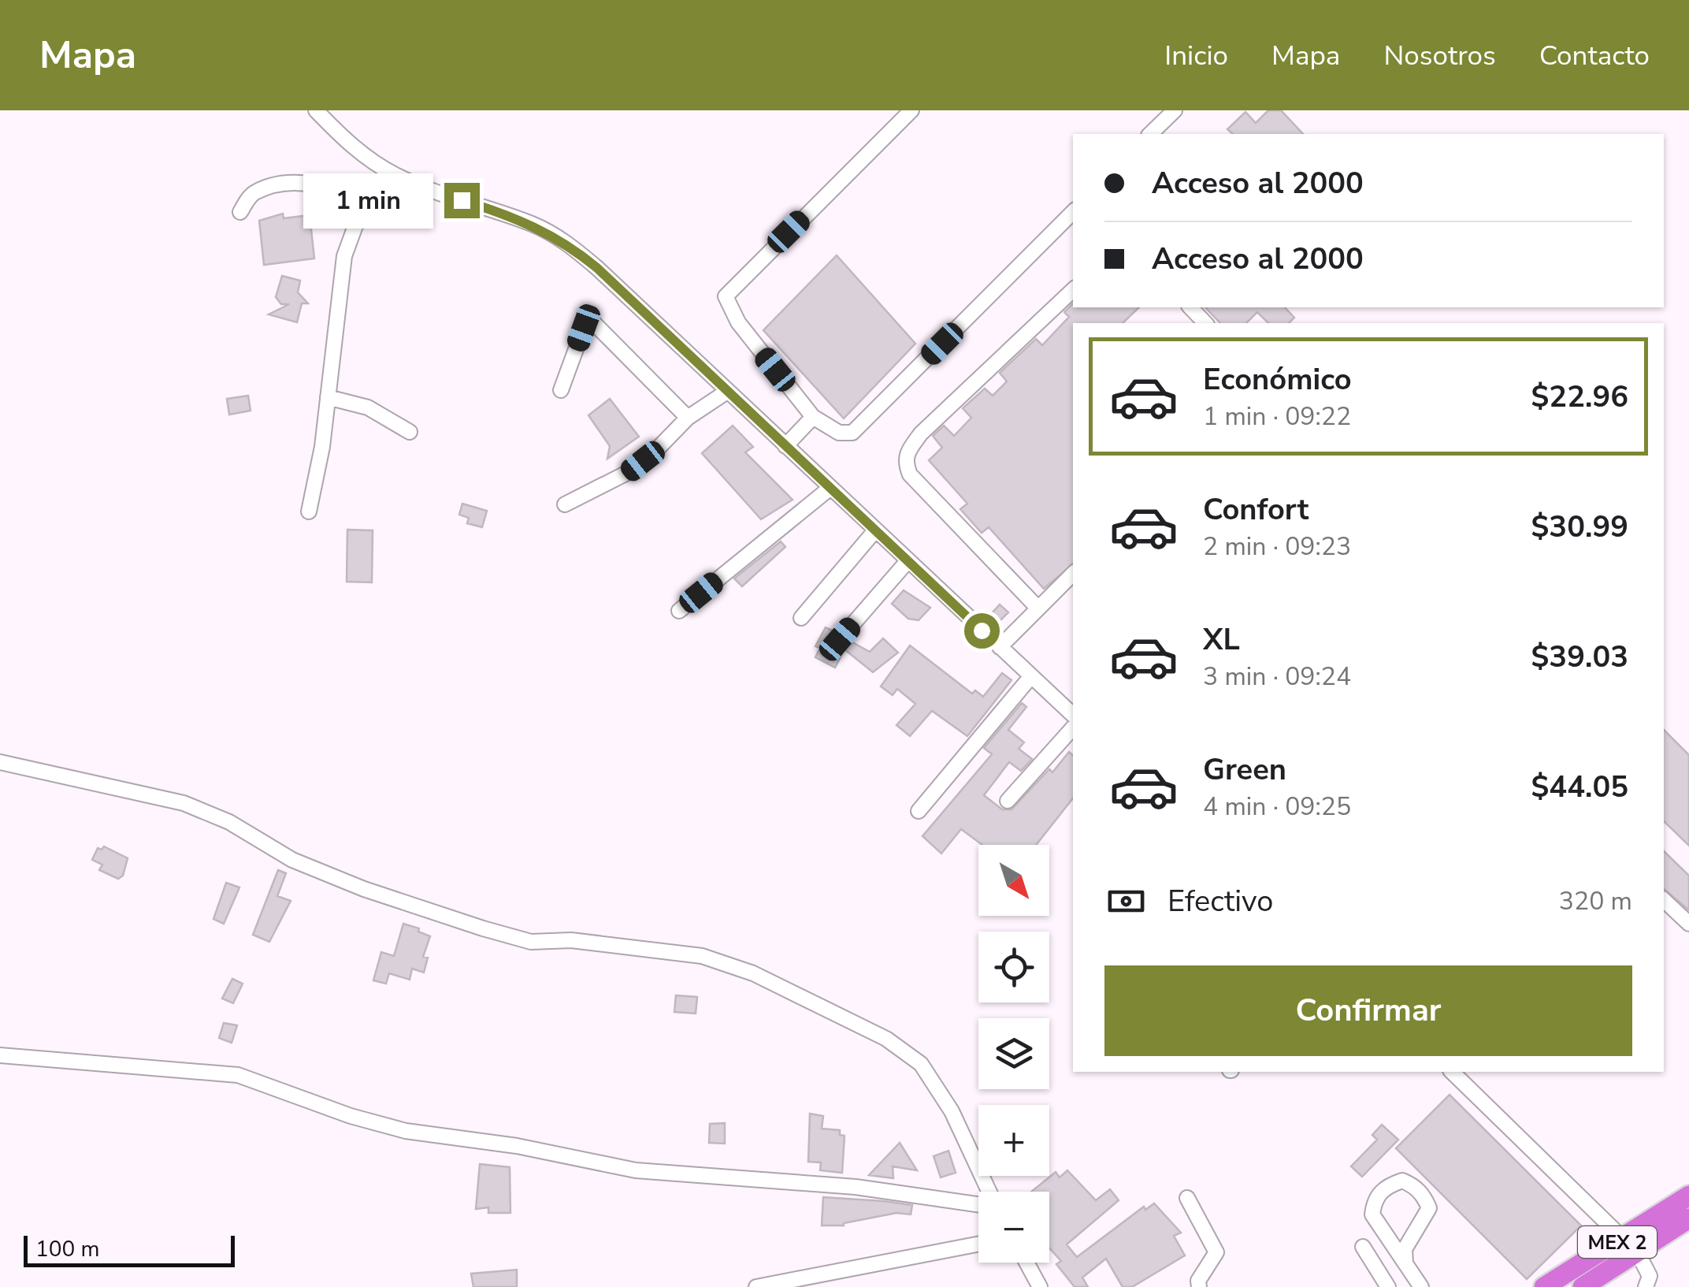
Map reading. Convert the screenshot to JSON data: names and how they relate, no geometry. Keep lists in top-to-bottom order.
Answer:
{
  "streets": {
    "highway": ["MEX 2"]
  },
  "scale_bar": "100 m",
  "north": "bottom right",
  "page": {
    "header": "Mapa",
    "nav": [
      "Inicio",
      "Mapa",
      "Nosotros",
      "Contacto"
    ],
    "banner": ["Acceso al 2000", "Acceso al 2000"],
    "bubble": "1 min",
    "list": [
      {
        "name": "Económico",
        "note": "1 min · 09:22",
        "value": "$22.96"
      },
      {
        "name": "Confort",
        "note": "2 min · 09:23",
        "value": "$30.99"
      },
      {
        "name": "XL",
        "note": "3 min · 09:24",
        "value": "$39.03"
      },
      {
        "name": "Green",
        "note": "4 min · 09:25",
        "value": "$44.05"
      }
    ],
    "map_buttons": ["+", "−"],
    "pay": ["Efectivo", "320 m"],
    "buttons": "Confirmar",
    "scale": "100 m"
  }
}
